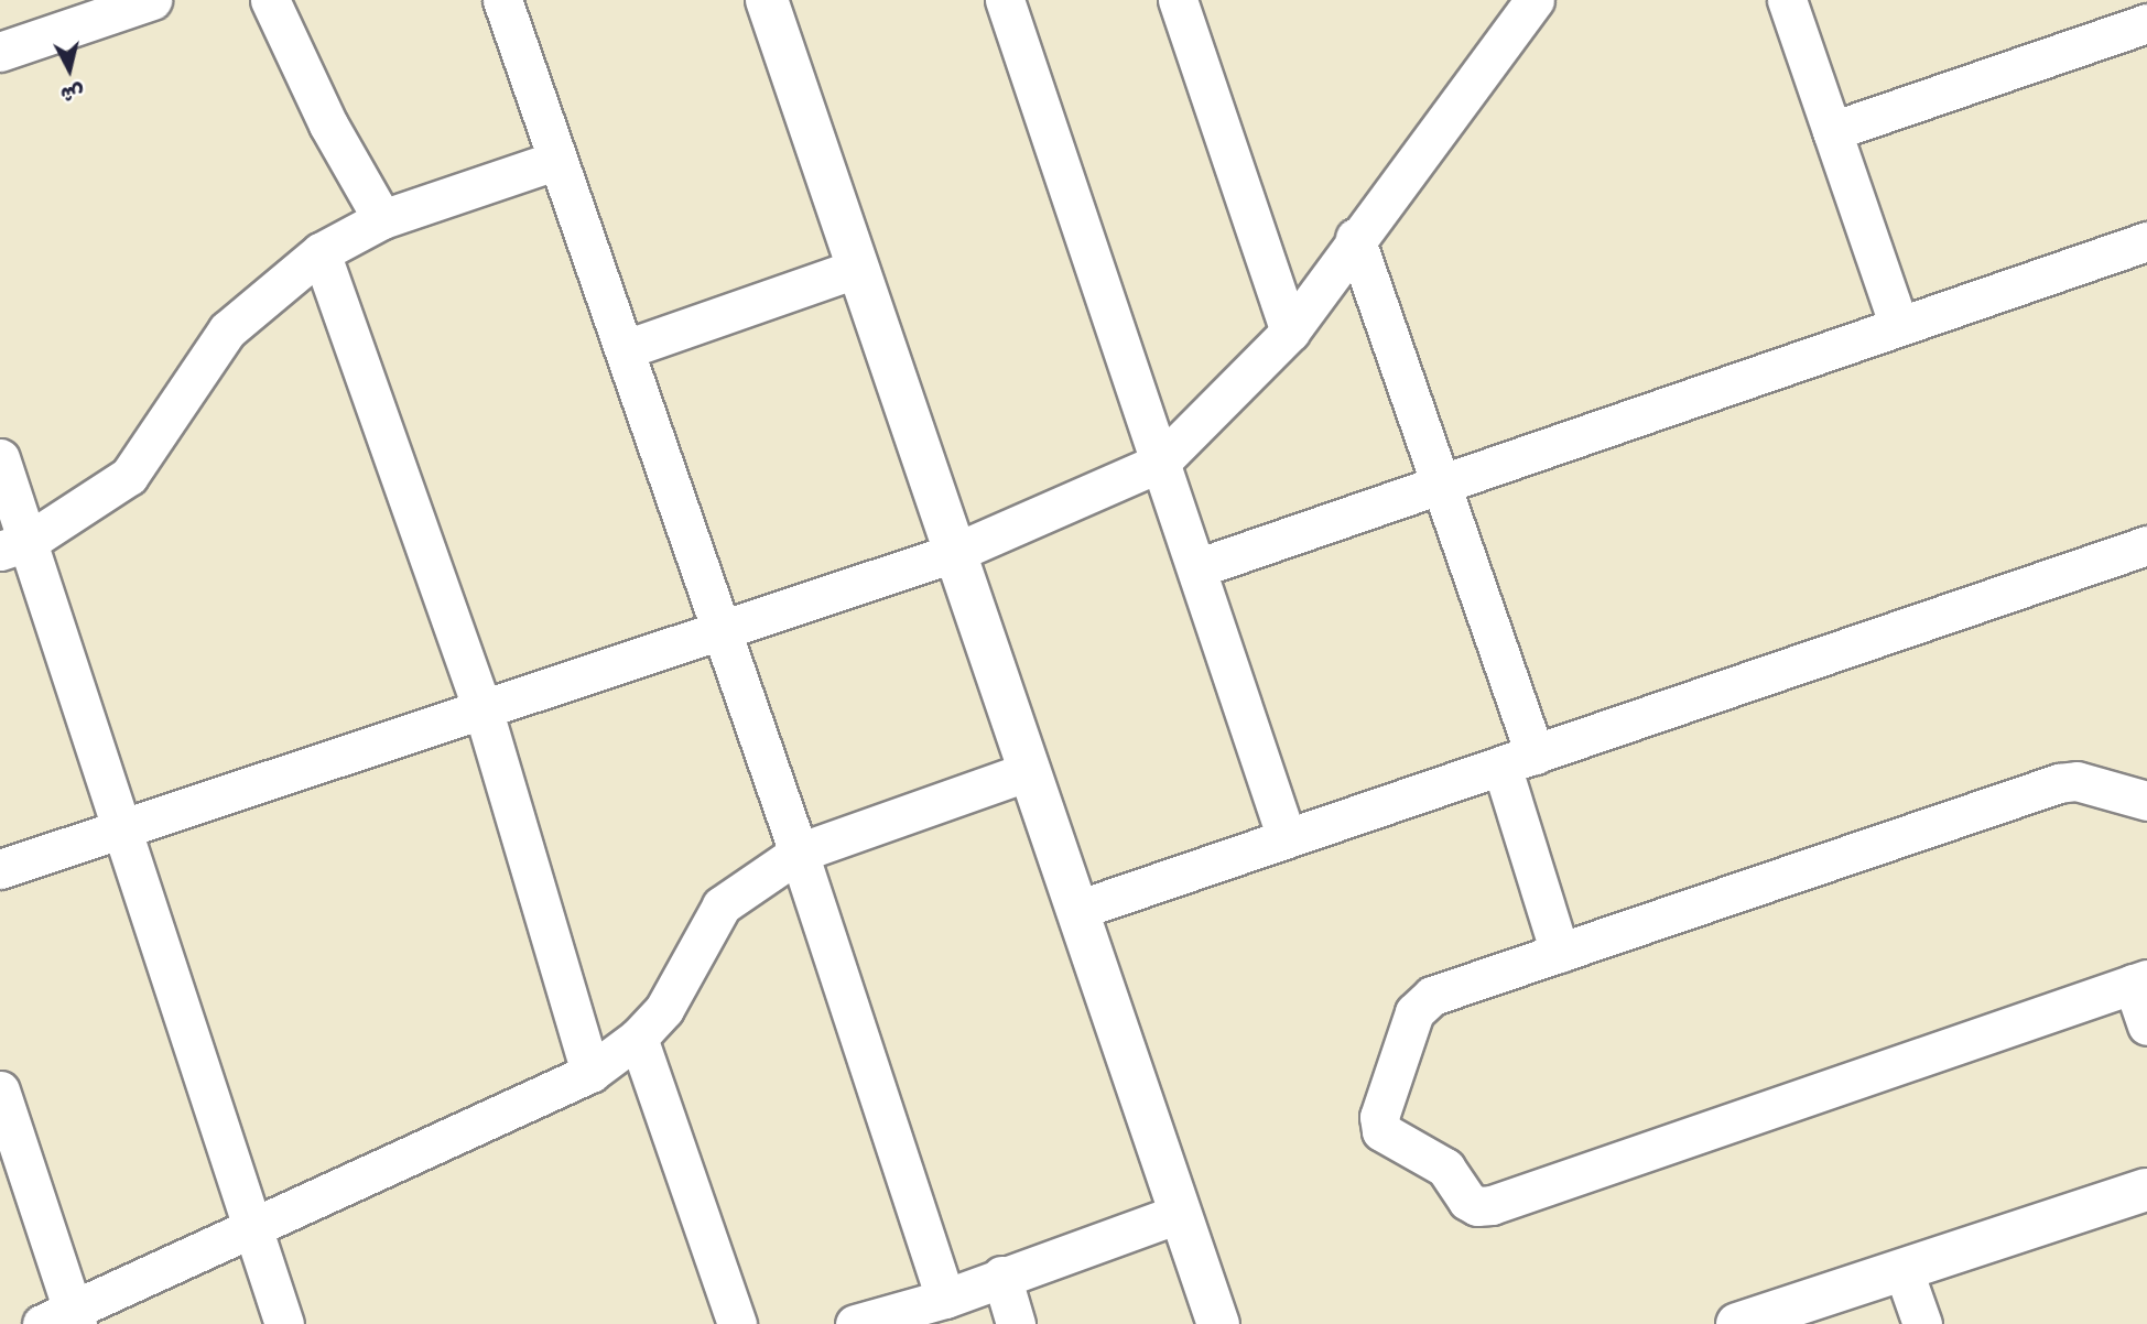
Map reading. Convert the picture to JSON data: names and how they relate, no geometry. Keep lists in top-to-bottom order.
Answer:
{
  "north": "bottom"
}
